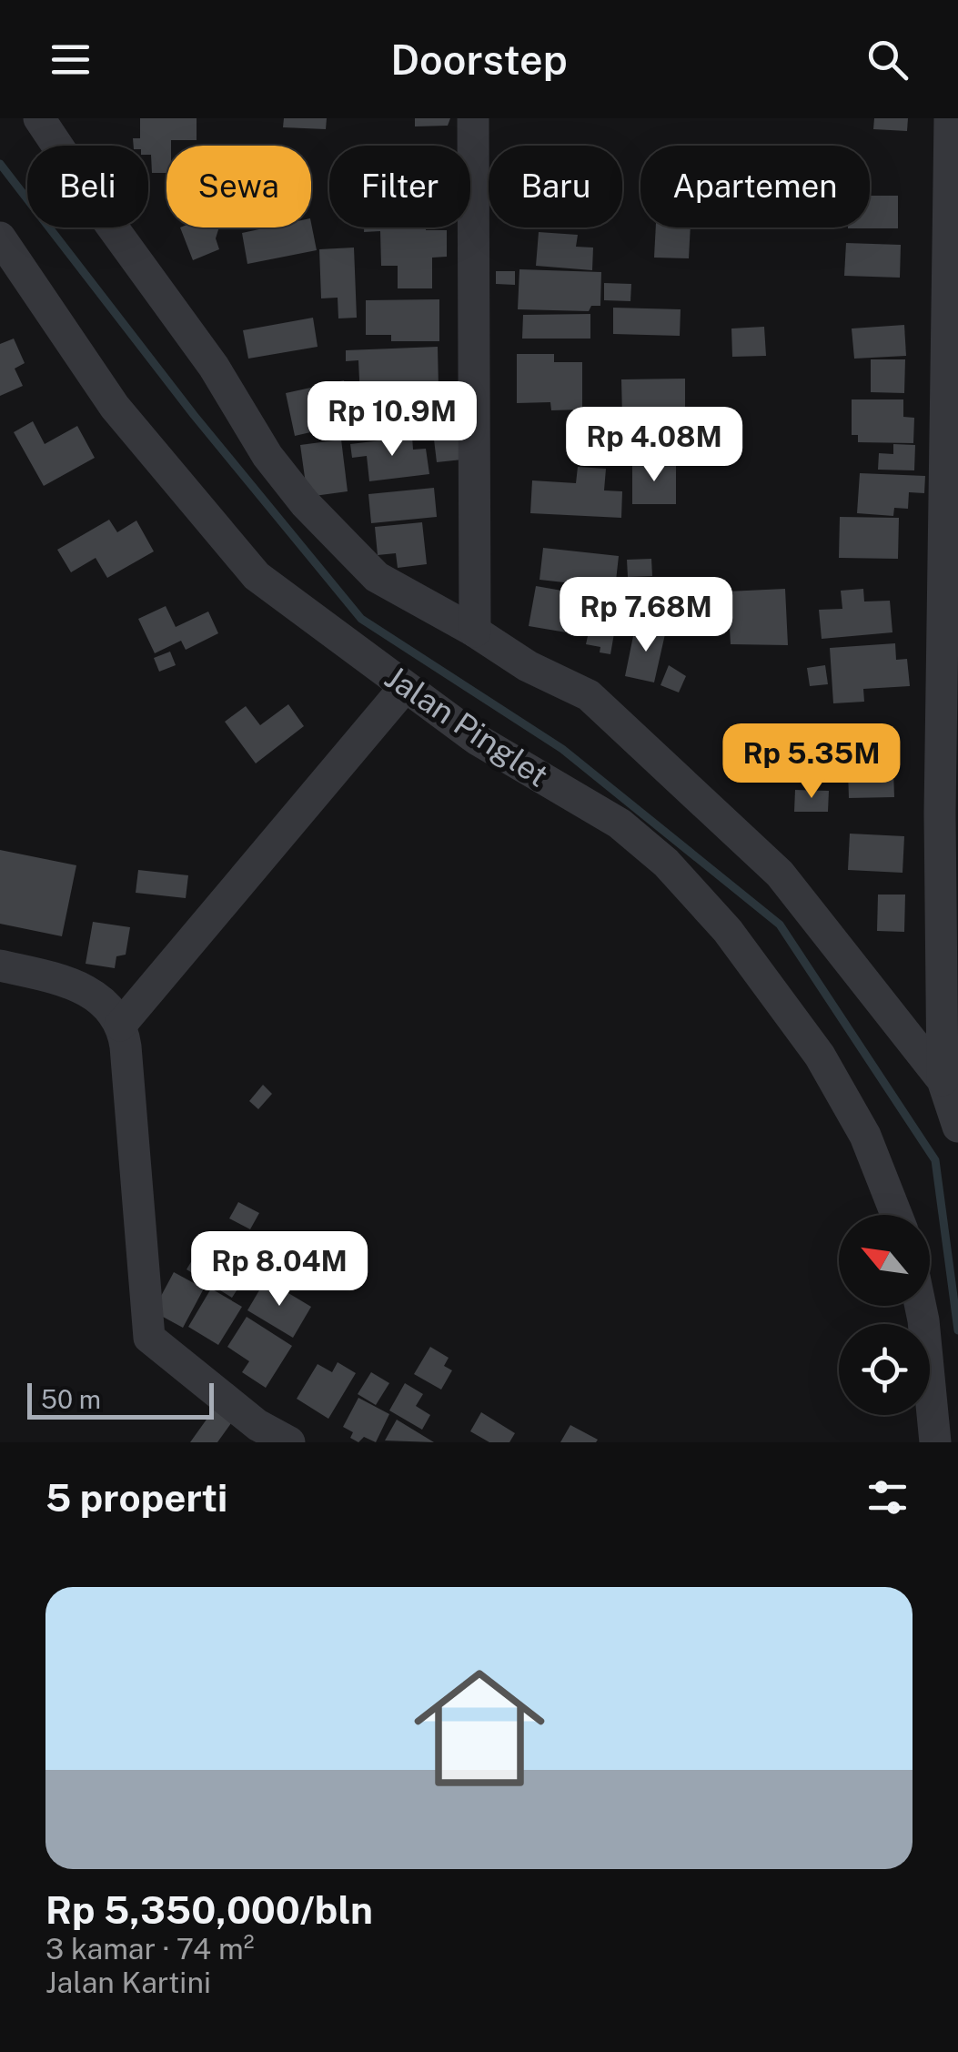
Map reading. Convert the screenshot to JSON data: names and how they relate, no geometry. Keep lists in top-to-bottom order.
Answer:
{
  "streets": {
    "street": ["Jalan Pinglet"]
  },
  "scale_bar": "50 m",
  "north": "top left",
  "page": {
    "header": "Doorstep",
    "chip": [
      "Beli",
      "Sewa",
      "Filter",
      "Baru",
      "Apartemen"
    ],
    "price": [
      "Rp 10.9M",
      "Rp 4.08M",
      "Rp 7.68M",
      "Rp 5.35M",
      "Rp 8.04M"
    ],
    "scale": "50 m",
    "heading": "5 properti",
    "list": [
      {
        "name": "Rp 5,350,000/bln",
        "note": "3 kamar · 74 m² · Jalan Kartini"
      }
    ]
  }
}
